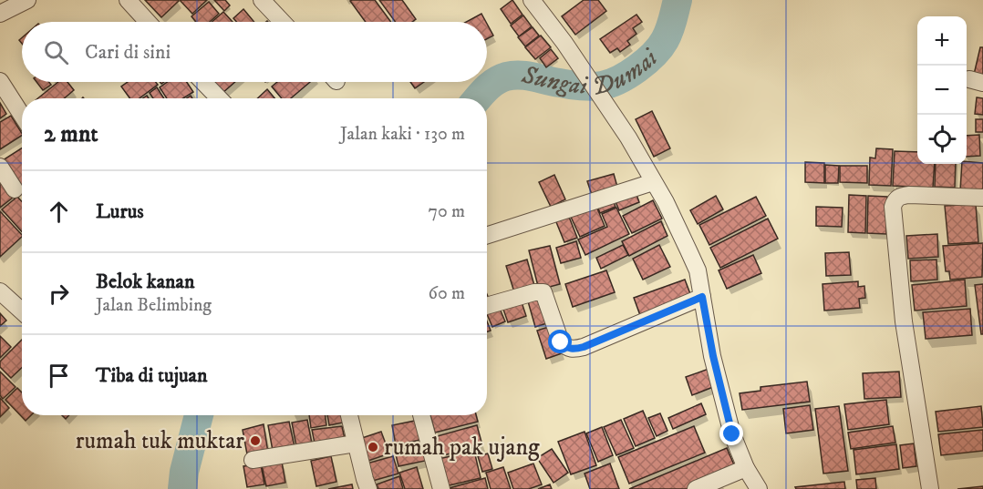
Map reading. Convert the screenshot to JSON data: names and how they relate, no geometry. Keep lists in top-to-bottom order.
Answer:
{
  "water": ["Sungai Dumai"],
  "places": ["rumah tuk muktar", "rumah pak ujang"],
  "page": {
    "map_buttons": ["+", "−"],
    "search": "Cari di sini",
    "heading": ["2 mnt", "Jalan kaki · 130 m"],
    "list": [
      ["Lurus", "70 m"],
      ["Belok kanan", "Jalan Belimbing", "60 m"],
      "Tiba di tujuan"
    ]
  }
}
